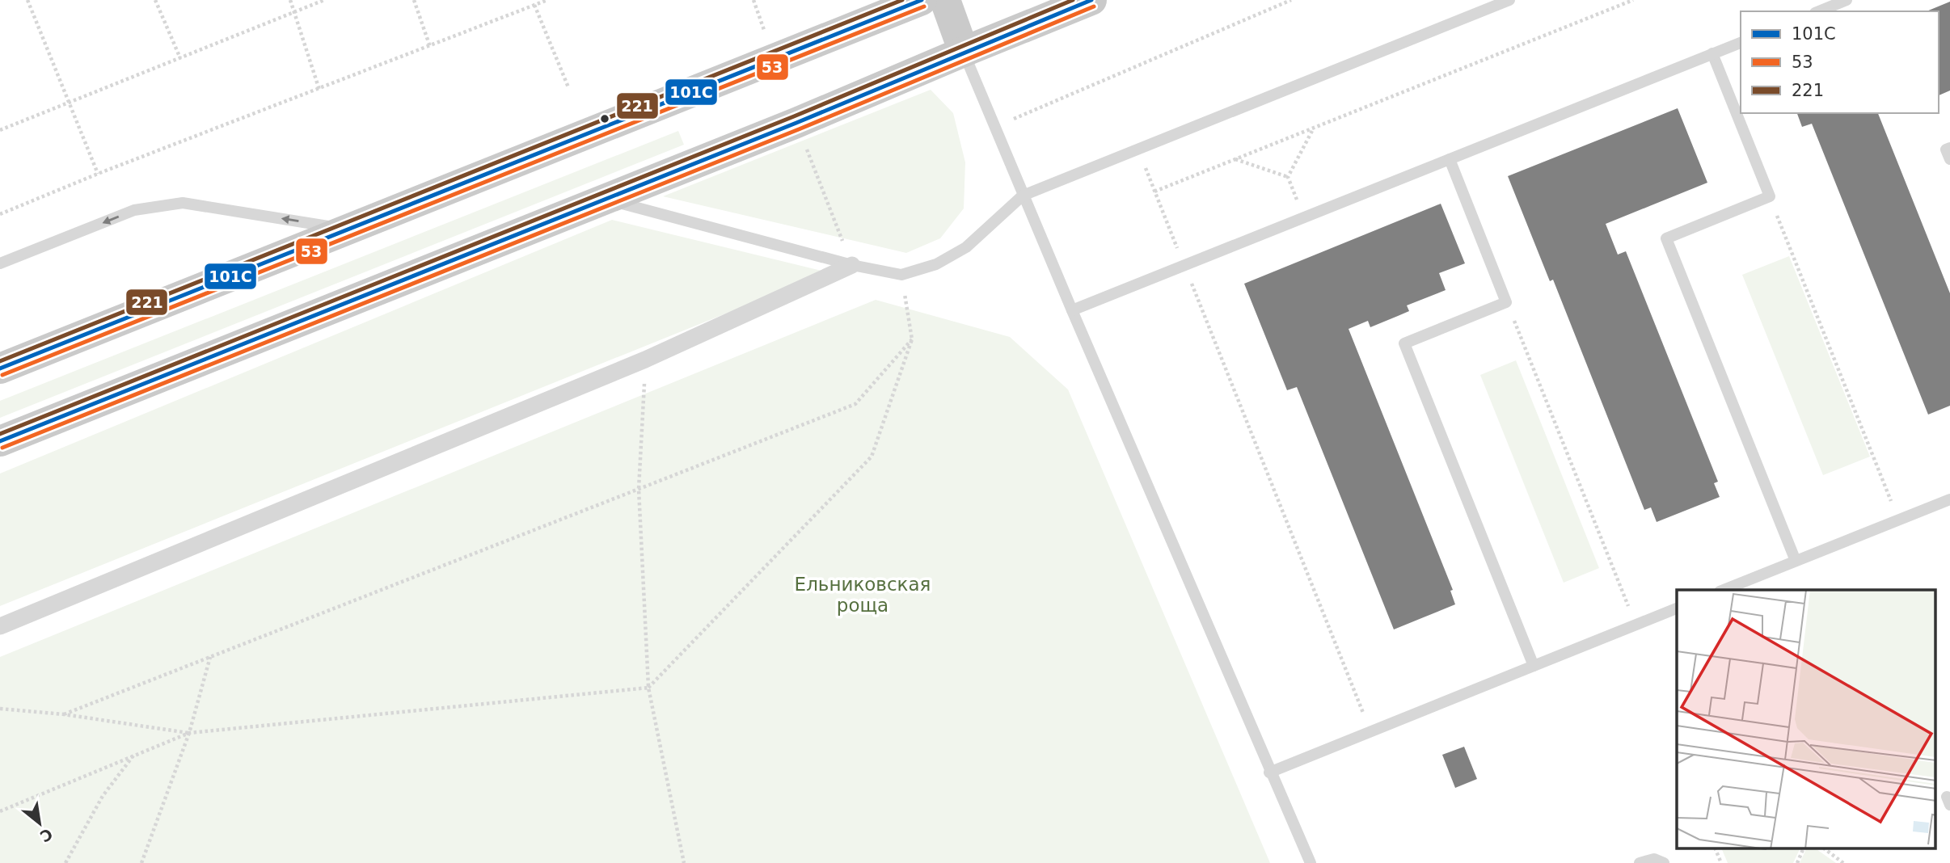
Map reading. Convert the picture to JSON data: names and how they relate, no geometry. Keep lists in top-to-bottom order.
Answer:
{
  "parks": ["Ельниковская роща"],
  "lines": ["transit line 101С", "transit line 221", "transit line 53"],
  "legend": ["101С", "53", "221"],
  "north": "bottom right"
}
